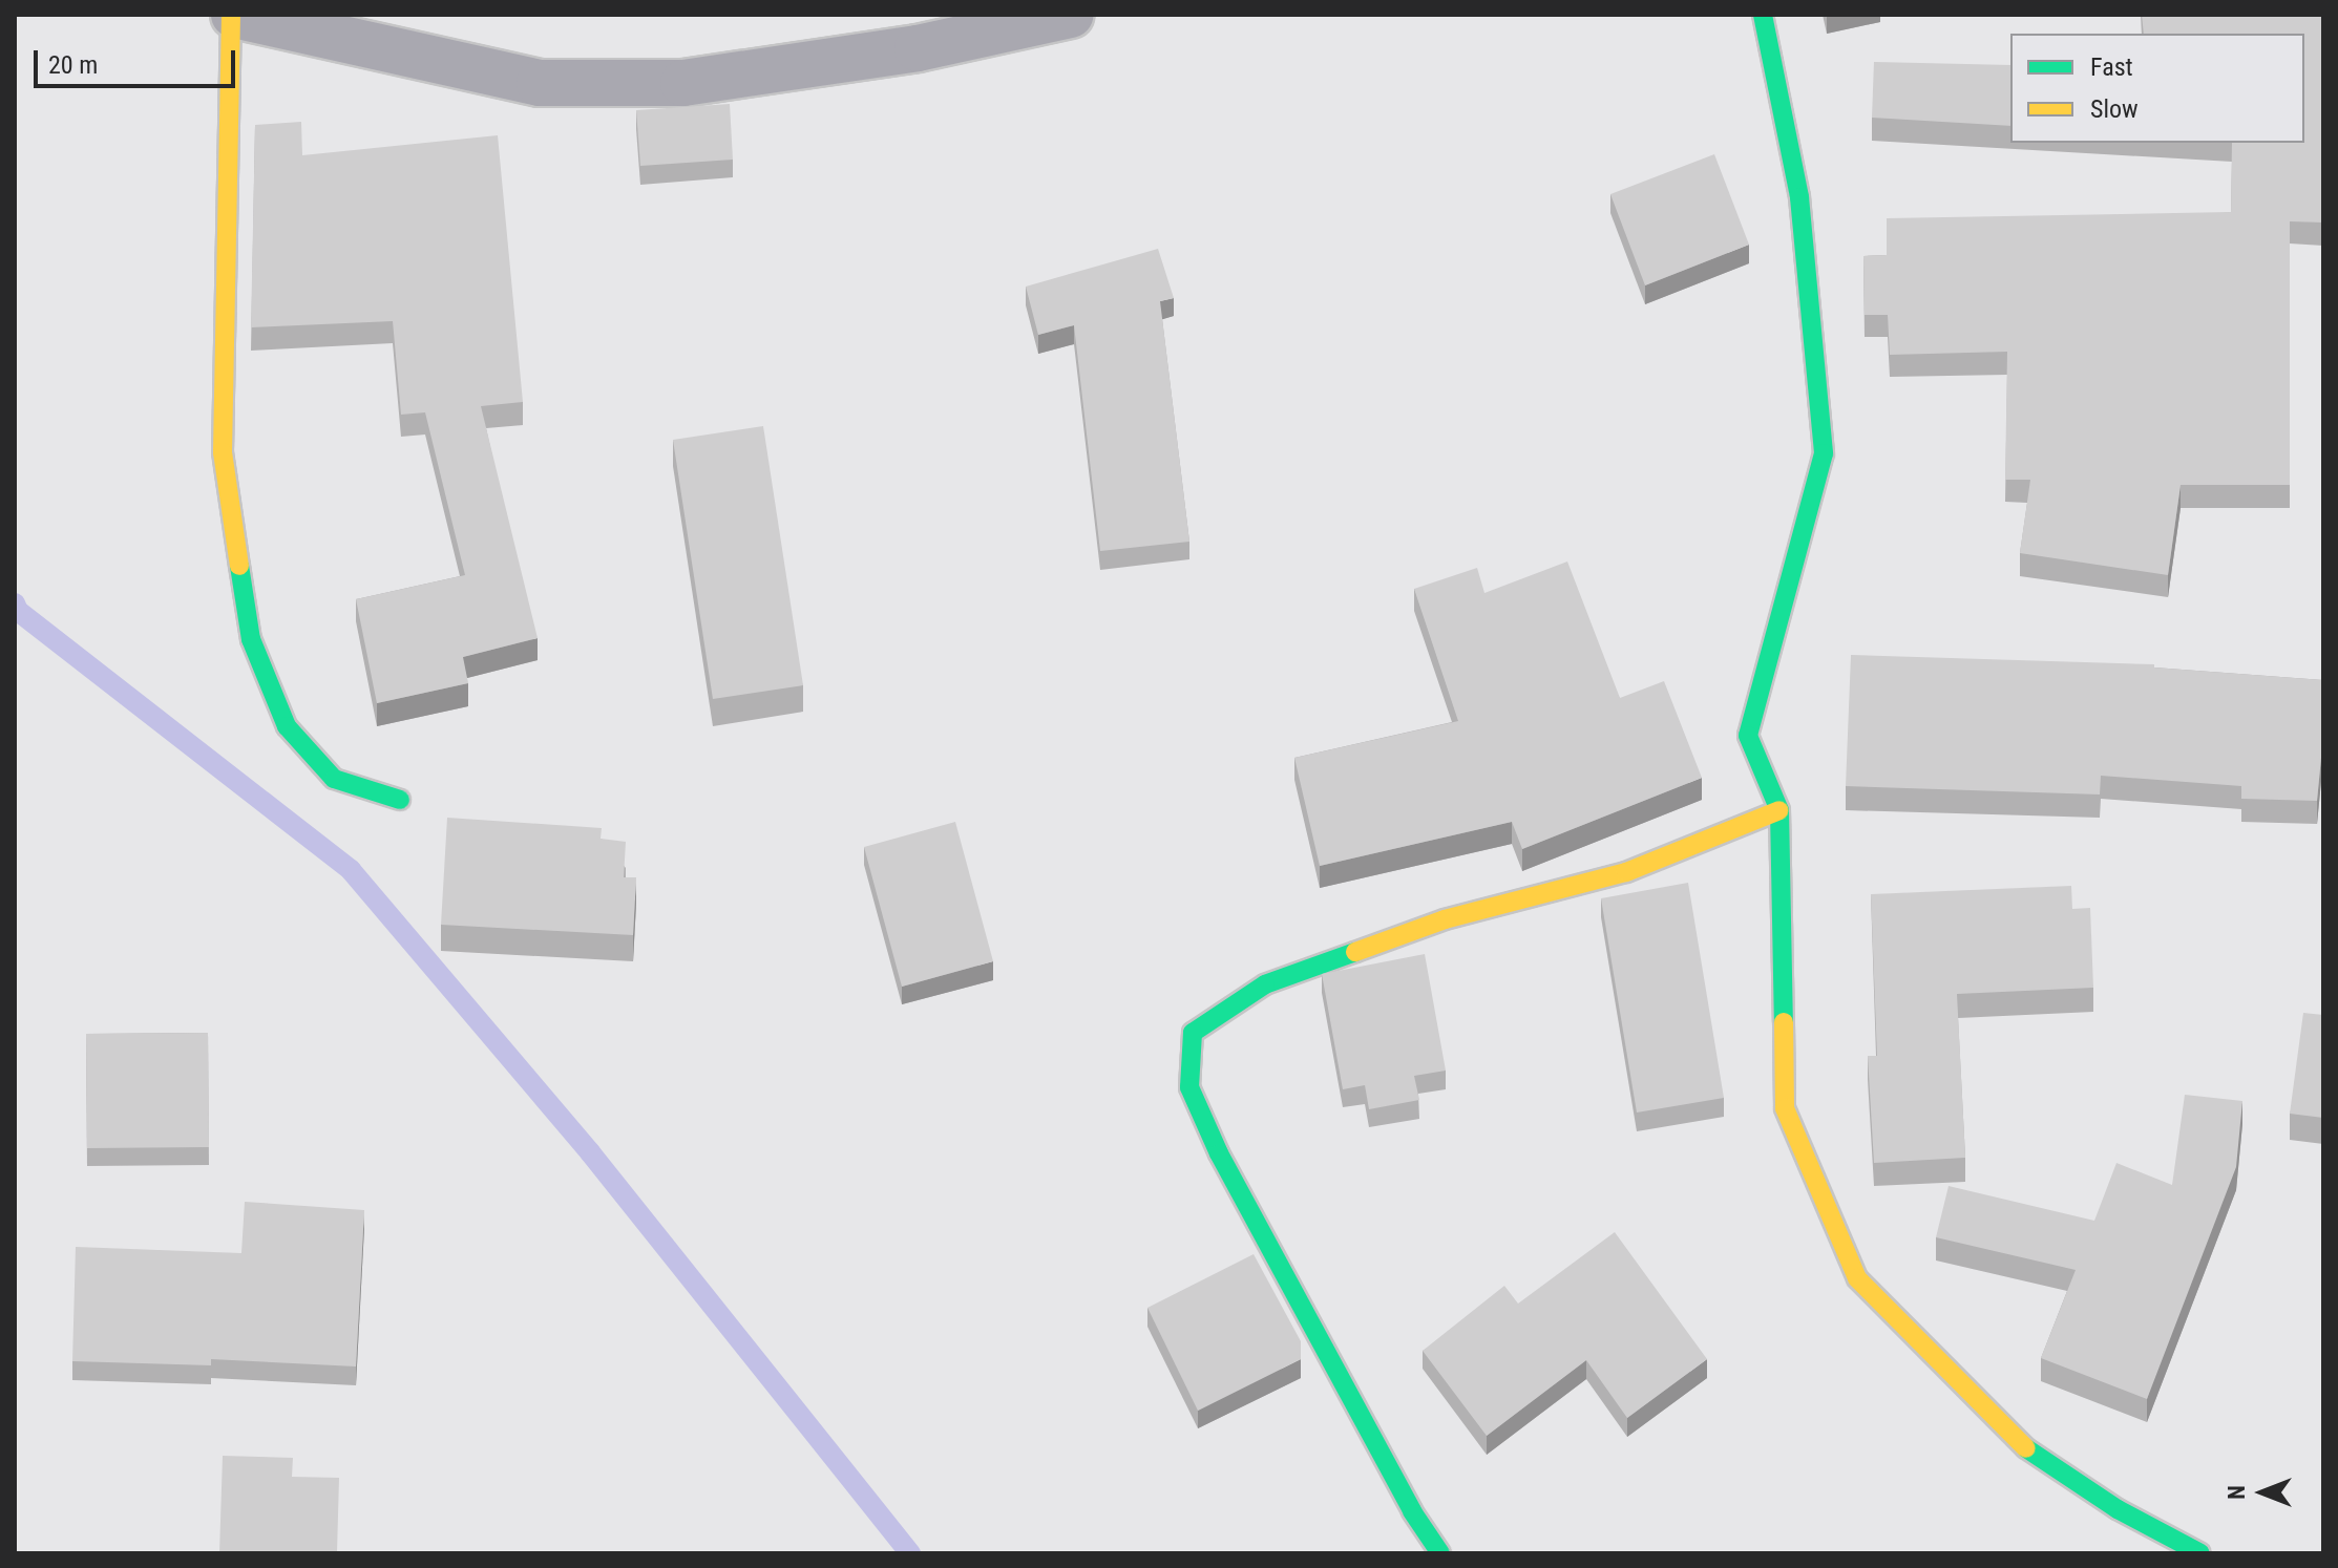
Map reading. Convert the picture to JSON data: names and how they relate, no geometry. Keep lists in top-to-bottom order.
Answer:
{
  "legend": ["Fast", "Slow"],
  "scale_bar": "20 m",
  "north": "left"
}
